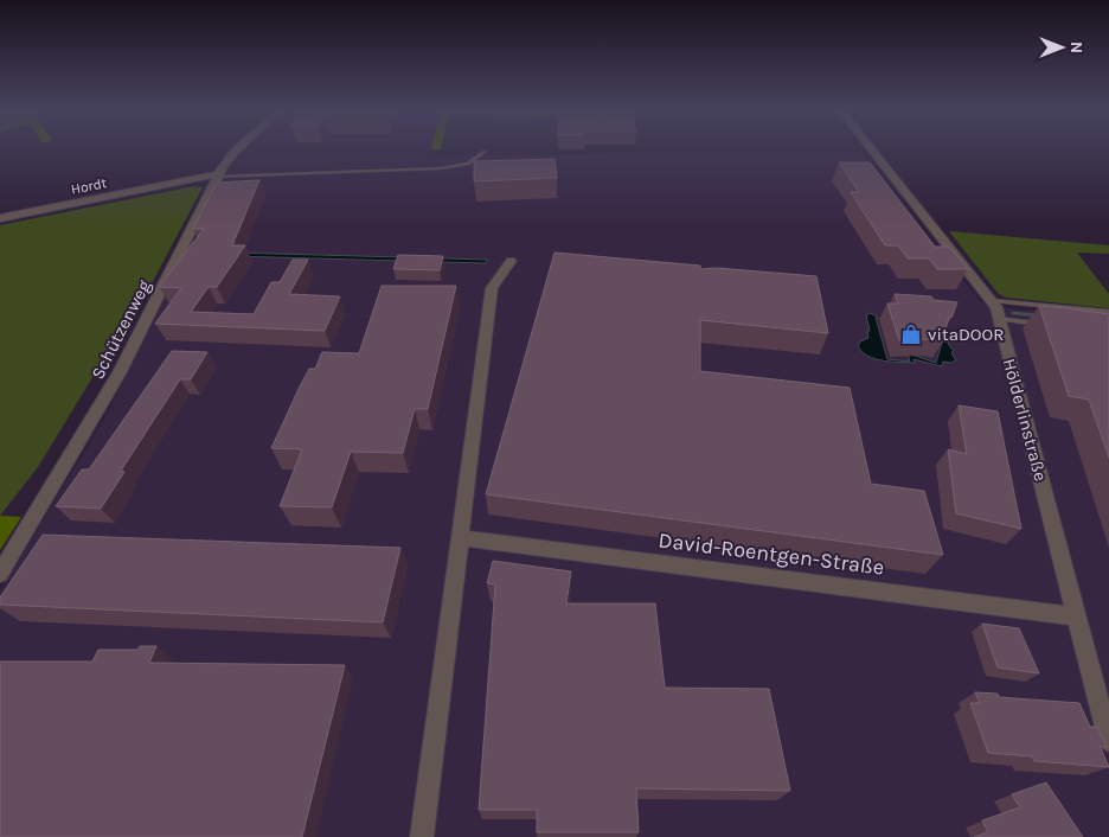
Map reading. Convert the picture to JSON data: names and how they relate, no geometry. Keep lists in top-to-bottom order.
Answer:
{
  "streets": {
    "street": [
      "Hordt",
      "Schützenweg",
      "Hölderlinstraße",
      "David-Roentgen-Straße"
    ]
  },
  "crossings": [
    ["Hordt", "Schützenweg"],
    ["Hölderlinstraße", "David-Roentgen-Straße"]
  ],
  "places": {
    "shop": ["vitaDOOR"]
  },
  "north": "right"
}
